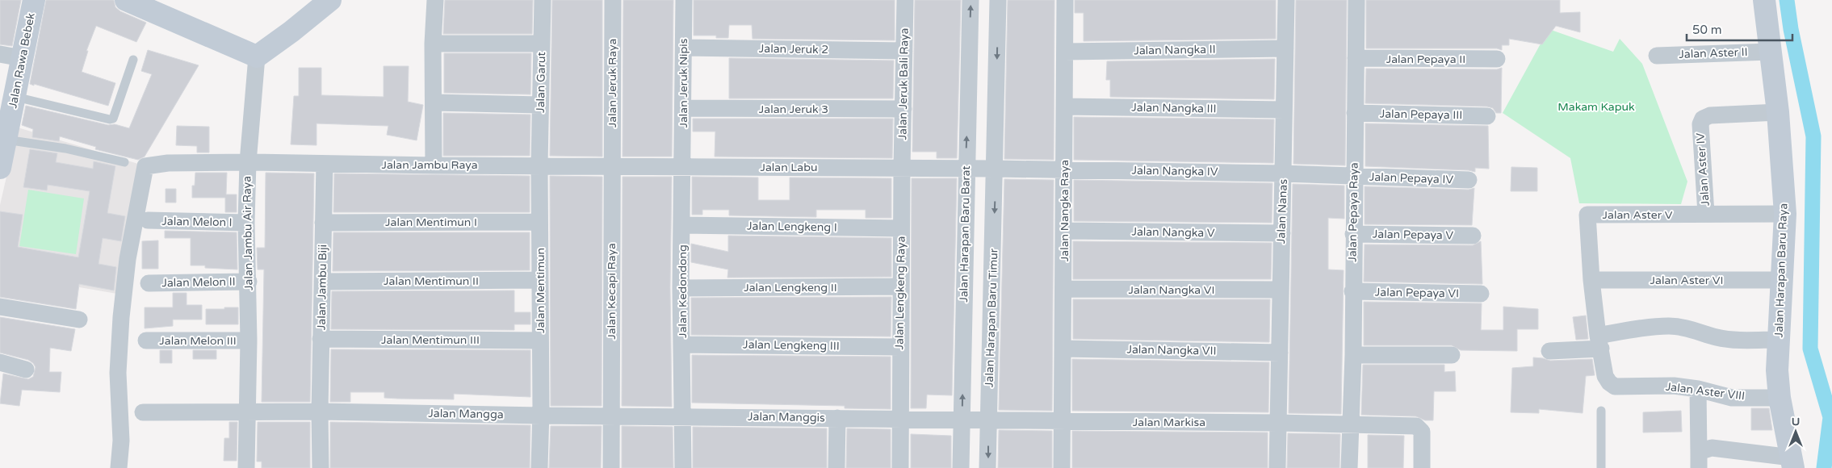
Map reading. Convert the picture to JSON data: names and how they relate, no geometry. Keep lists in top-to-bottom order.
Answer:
{
  "streets": {
    "street": [
      "Jalan Jeruk 2",
      "Jalan Nangka II",
      "Jalan Aster II",
      "Jalan Pepaya II",
      "Jalan Rawa Bebek",
      "Jalan Garut",
      "Jalan Jeruk Raya",
      "Jalan Jeruk Nipis",
      "Jalan Jeruk Bali Raya",
      "Jalan Nangka III",
      "Jalan Jeruk 3",
      "Jalan Pepaya III",
      "Jalan Jambu Raya",
      "Jalan Labu",
      "Jalan Aster IV",
      "Jalan Nangka IV",
      "Jalan Pepaya IV",
      "Jalan Nangka Raya",
      "Jalan Nanas",
      "Jalan Pepaya Raya",
      "Jalan Aster V",
      "Jalan Melon I",
      "Jalan Mentimun I",
      "Jalan Lengkeng I",
      "Jalan Nangka V",
      "Jalan Jambu Air Raya",
      "Jalan Harapan Baru Barat",
      "Jalan Pepaya V",
      "Jalan Harapan Baru Raya",
      "Jalan Aster VI",
      "Jalan Mentimun II",
      "Jalan Melon II",
      "Jalan Jambu Biji",
      "Jalan Lengkeng II",
      "Jalan Nangka VI",
      "Jalan Mentimun",
      "Jalan Kecapi Raya",
      "Jalan Kedondong",
      "Jalan Lengkeng Raya",
      "Jalan Pepaya VI",
      "Jalan Harapan Baru Timur",
      "Jalan Mentimun III",
      "Jalan Melon III",
      "Jalan Lengkeng III",
      "Jalan Nangka VII",
      "Jalan Aster VIII",
      "Jalan Mangga",
      "Jalan Manggis",
      "Jalan Markisa"
    ]
  },
  "crossings": [
    ["Jalan Jeruk 2", "Jalan Jeruk Nipis"],
    ["Jalan Jeruk 2", "Jalan Jeruk Bali Raya"],
    ["Jalan Nangka II", "Jalan Nangka Raya"],
    ["Jalan Nangka II", "Jalan Nanas"],
    ["Jalan Aster II", "Jalan Harapan Baru Raya"],
    ["Jalan Pepaya II", "Jalan Pepaya Raya"],
    ["Jalan Garut", "Jalan Jambu Raya"],
    ["Jalan Garut", "Jalan Mentimun"],
    ["Jalan Jeruk Raya", "Jalan Jambu Raya"],
    ["Jalan Jeruk Raya", "Jalan Labu"],
    ["Jalan Jeruk Raya", "Jalan Kecapi Raya"],
    ["Jalan Jeruk Nipis", "Jalan Jeruk 3"],
    ["Jalan Jeruk Nipis", "Jalan Labu"],
    ["Jalan Jeruk Nipis", "Jalan Kedondong"],
    ["Jalan Jeruk Bali Raya", "Jalan Jeruk 3"],
    ["Jalan Jeruk Bali Raya", "Jalan Labu"],
    ["Jalan Jeruk Bali Raya", "Jalan Lengkeng Raya"],
    ["Jalan Nangka III", "Jalan Nangka Raya"],
    ["Jalan Nangka III", "Jalan Nanas"],
    ["Jalan Pepaya III", "Jalan Pepaya Raya"],
    ["Jalan Jambu Raya", "Jalan Labu"],
    ["Jalan Jambu Raya", "Jalan Jambu Air Raya"],
    ["Jalan Jambu Raya", "Jalan Jambu Biji"],
    ["Jalan Jambu Raya", "Jalan Mentimun"],
    ["Jalan Jambu Raya", "Jalan Kecapi Raya"],
    ["Jalan Labu", "Jalan Nangka IV"],
    ["Jalan Labu", "Jalan Harapan Baru Barat"],
    ["Jalan Labu", "Jalan Kecapi Raya"],
    ["Jalan Labu", "Jalan Kedondong"],
    ["Jalan Labu", "Jalan Lengkeng Raya"],
    ["Jalan Labu", "Jalan Harapan Baru Timur"],
    ["Jalan Aster IV", "Jalan Aster V"],
    ["Jalan Aster IV", "Jalan Harapan Baru Raya"],
    ["Jalan Nangka IV", "Jalan Pepaya IV"],
    ["Jalan Nangka IV", "Jalan Nangka Raya"],
    ["Jalan Nangka IV", "Jalan Nanas"],
    ["Jalan Nangka IV", "Jalan Pepaya Raya"],
    ["Jalan Nangka IV", "Jalan Harapan Baru Timur"],
    ["Jalan Pepaya IV", "Jalan Pepaya Raya"],
    ["Jalan Nangka Raya", "Jalan Nangka V"],
    ["Jalan Nangka Raya", "Jalan Nangka VI"],
    ["Jalan Nangka Raya", "Jalan Nangka VII"],
    ["Jalan Nangka Raya", "Jalan Markisa"],
    ["Jalan Nanas", "Jalan Nangka V"],
    ["Jalan Nanas", "Jalan Nangka VI"],
    ["Jalan Nanas", "Jalan Nangka VII"],
    ["Jalan Nanas", "Jalan Markisa"],
    ["Jalan Pepaya Raya", "Jalan Pepaya V"],
    ["Jalan Pepaya Raya", "Jalan Pepaya VI"],
    ["Jalan Pepaya Raya", "Jalan Markisa"],
    ["Jalan Aster V", "Jalan Harapan Baru Raya"],
    ["Jalan Aster V", "Jalan Aster VI"],
    ["Jalan Aster V", "Jalan Aster VIII"],
    ["Jalan Melon I", "Jalan Jambu Air Raya"],
    ["Jalan Mentimun I", "Jalan Jambu Biji"],
    ["Jalan Mentimun I", "Jalan Mentimun"],
    ["Jalan Lengkeng I", "Jalan Kedondong"],
    ["Jalan Lengkeng I", "Jalan Lengkeng Raya"],
    ["Jalan Jambu Air Raya", "Jalan Melon II"],
    ["Jalan Jambu Air Raya", "Jalan Melon III"],
    ["Jalan Jambu Air Raya", "Jalan Mangga"],
    ["Jalan Harapan Baru Barat", "Jalan Manggis"],
    ["Jalan Harapan Baru Raya", "Jalan Aster VI"],
    ["Jalan Harapan Baru Raya", "Jalan Aster VIII"],
    ["Jalan Mentimun II", "Jalan Jambu Biji"],
    ["Jalan Mentimun II", "Jalan Mentimun"],
    ["Jalan Jambu Biji", "Jalan Mentimun III"],
    ["Jalan Jambu Biji", "Jalan Mangga"],
    ["Jalan Lengkeng II", "Jalan Kedondong"],
    ["Jalan Lengkeng II", "Jalan Lengkeng Raya"],
    ["Jalan Mentimun", "Jalan Mentimun III"],
    ["Jalan Mentimun", "Jalan Mangga"],
    ["Jalan Kecapi Raya", "Jalan Mangga"],
    ["Jalan Kecapi Raya", "Jalan Manggis"],
    ["Jalan Kedondong", "Jalan Lengkeng III"],
    ["Jalan Kedondong", "Jalan Manggis"],
    ["Jalan Lengkeng Raya", "Jalan Lengkeng III"],
    ["Jalan Lengkeng Raya", "Jalan Manggis"],
    ["Jalan Harapan Baru Timur", "Jalan Manggis"],
    ["Jalan Harapan Baru Timur", "Jalan Markisa"],
    ["Jalan Mangga", "Jalan Manggis"],
    ["Jalan Manggis", "Jalan Markisa"]
  ],
  "one_way": ["Jalan Harapan Baru Timur"],
  "parks": ["Makam Kapuk"],
  "scale_bar": "50 m",
  "north": "top"
}
